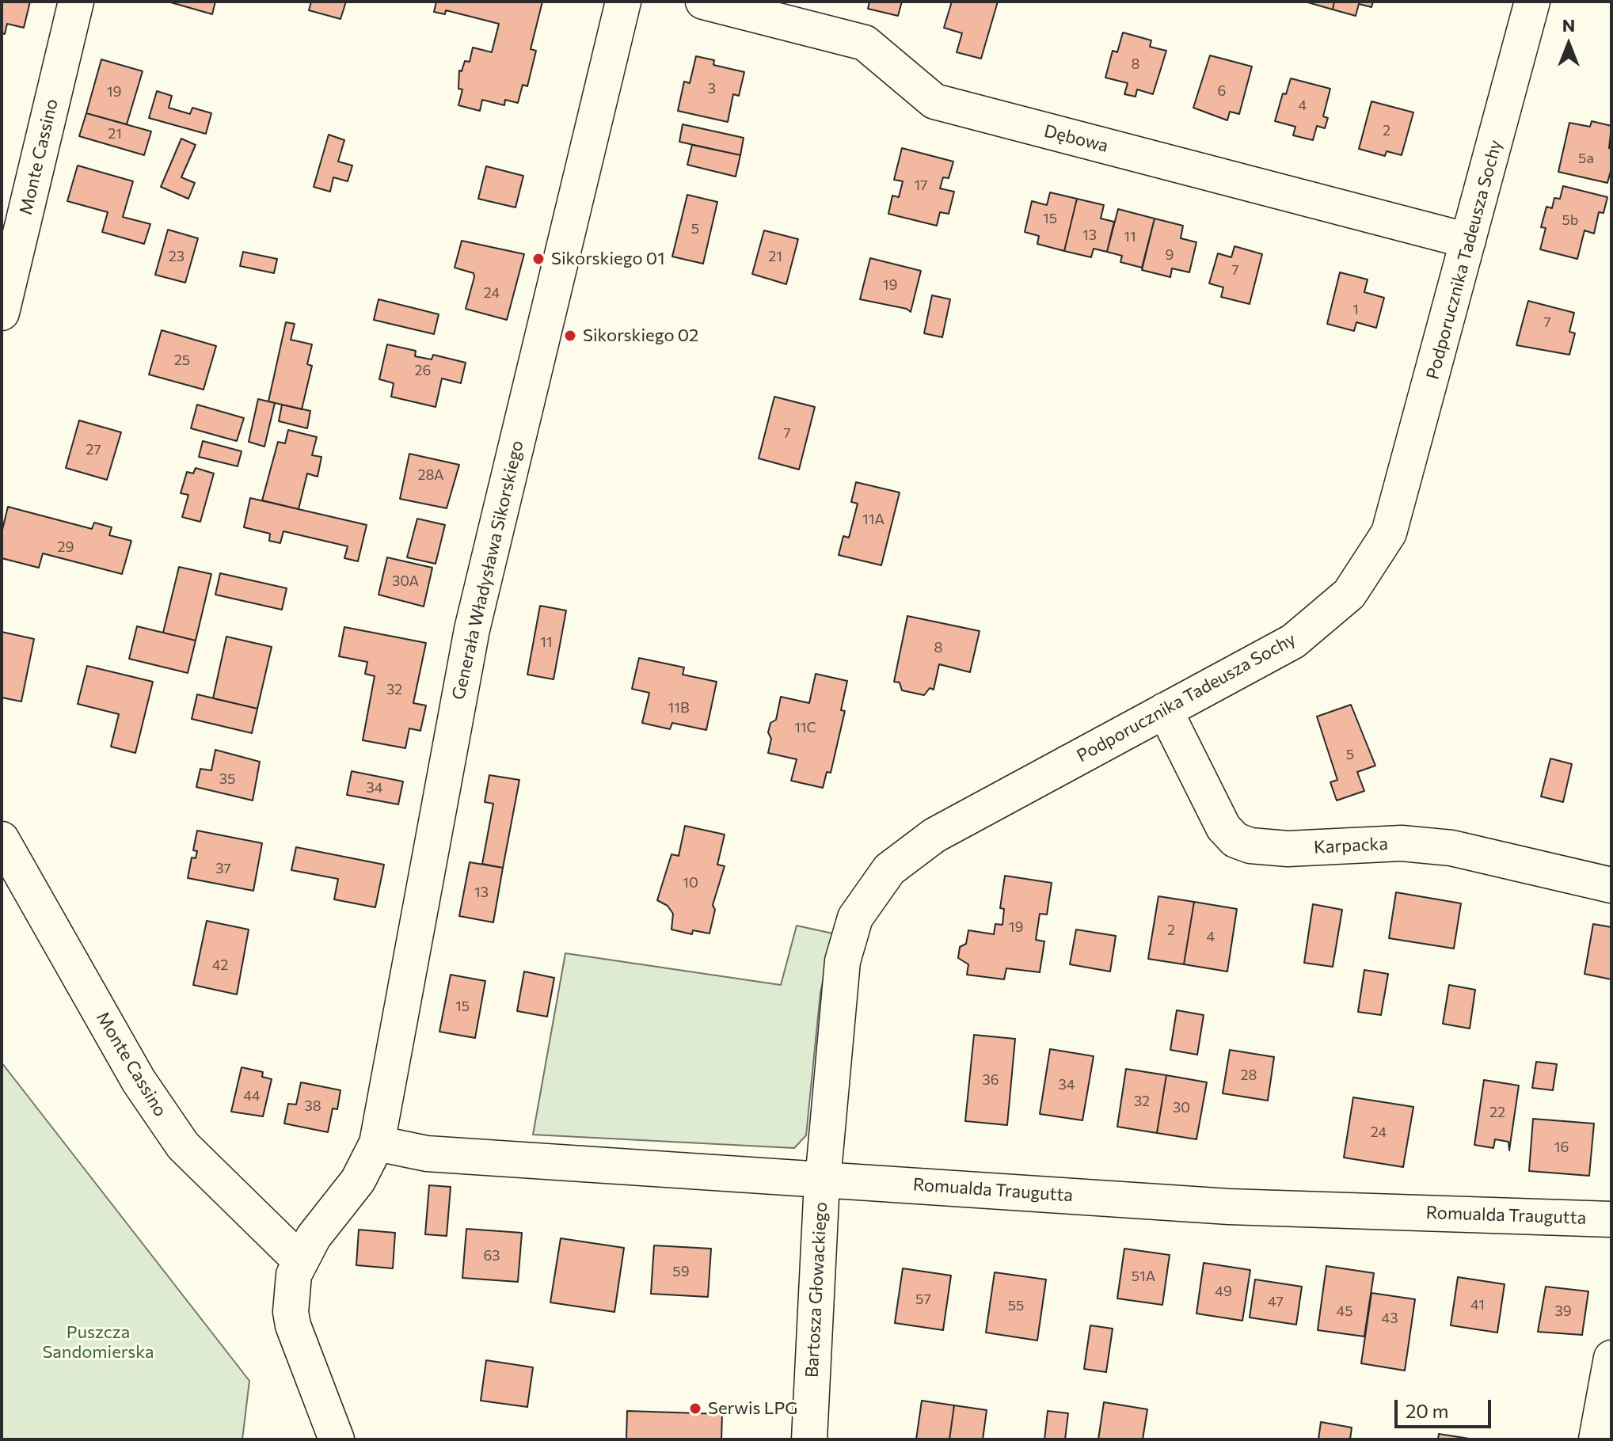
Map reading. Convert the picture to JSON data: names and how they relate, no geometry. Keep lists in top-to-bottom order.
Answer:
{
  "streets": {
    "street": [
      "Dębowa",
      "Monte Cassino",
      "Podporucznika Tadeusza Sochy",
      "Generała Władysława Sikorskiego",
      "Karpacka",
      "Romualda Traugutta",
      "Bartosza Głowackiego"
    ]
  },
  "crossings": [
    ["Dębowa", "Podporucznika Tadeusza Sochy"],
    ["Monte Cassino", "Generała Władysława Sikorskiego"],
    ["Podporucznika Tadeusza Sochy", "Karpacka"],
    ["Podporucznika Tadeusza Sochy", "Romualda Traugutta"],
    ["Podporucznika Tadeusza Sochy", "Bartosza Głowackiego"],
    ["Generała Władysława Sikorskiego", "Romualda Traugutta"],
    ["Romualda Traugutta", "Bartosza Głowackiego"]
  ],
  "parks": ["Puszcza Sandomierska"],
  "places": ["Sikorskiego 01", "Sikorskiego 02", "Serwis LPG"],
  "house_numbers": [
    "8",
    "3",
    "6",
    "19",
    "4",
    "2",
    "21",
    "5a",
    "17",
    "15",
    "5b",
    "5",
    "13",
    "11",
    "9",
    "23",
    "21",
    "7",
    "19",
    "24",
    "1",
    "7",
    "25",
    "26",
    "7",
    "27",
    "28A",
    "11A",
    "29",
    "30A",
    "11",
    "8",
    "32",
    "11B",
    "11C",
    "5",
    "35",
    "34",
    "37",
    "10",
    "13",
    "19",
    "2",
    "4",
    "42",
    "15",
    "28",
    "36",
    "34",
    "44",
    "32",
    "38",
    "30",
    "22",
    "24",
    "16",
    "63",
    "59",
    "51A",
    "49",
    "57",
    "47",
    "41",
    "55",
    "45",
    "39",
    "43"
  ],
  "scale_bar": "20 m",
  "north": "top"
}
